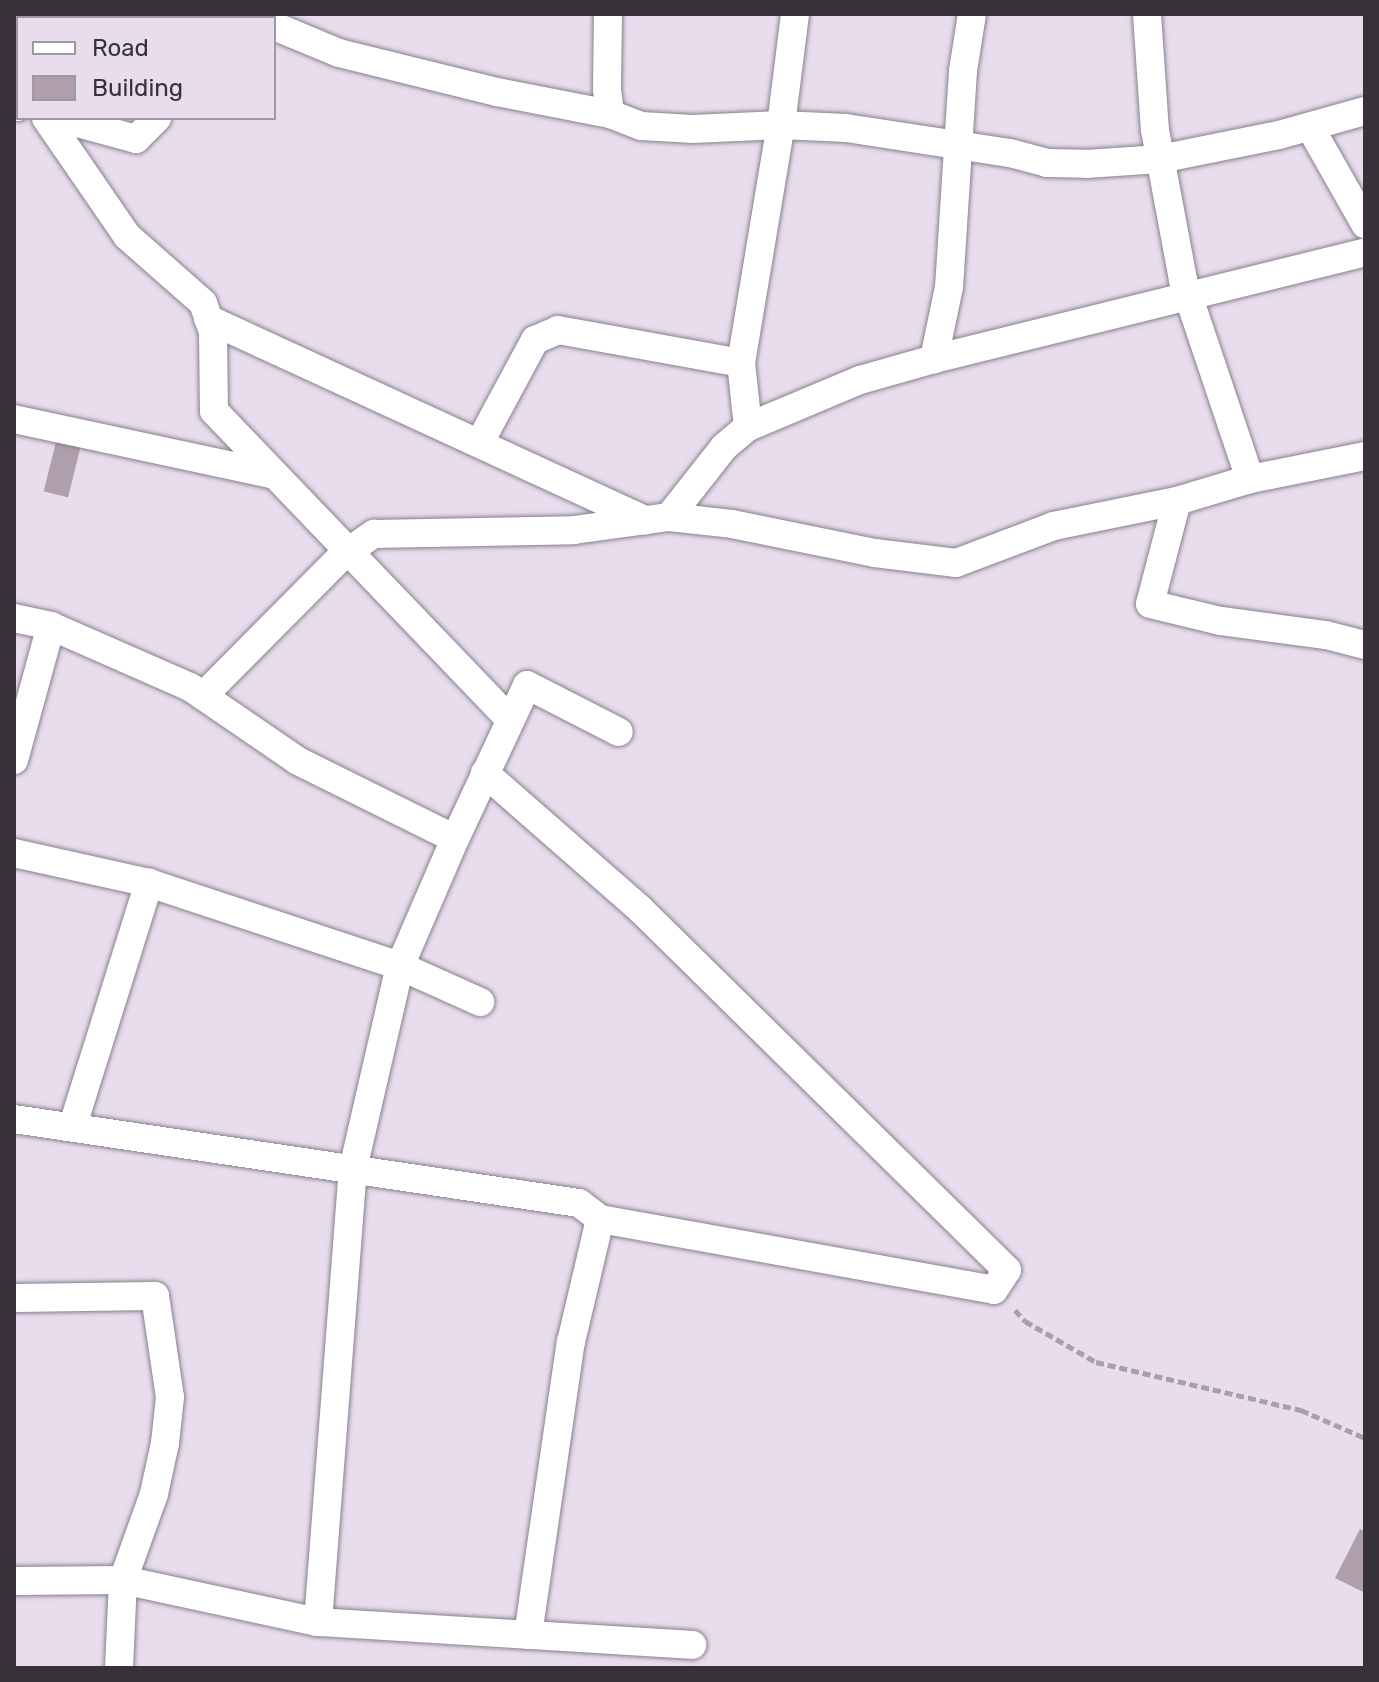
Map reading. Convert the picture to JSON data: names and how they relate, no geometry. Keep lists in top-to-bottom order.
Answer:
{
  "legend": ["Road", "Building"]
}
